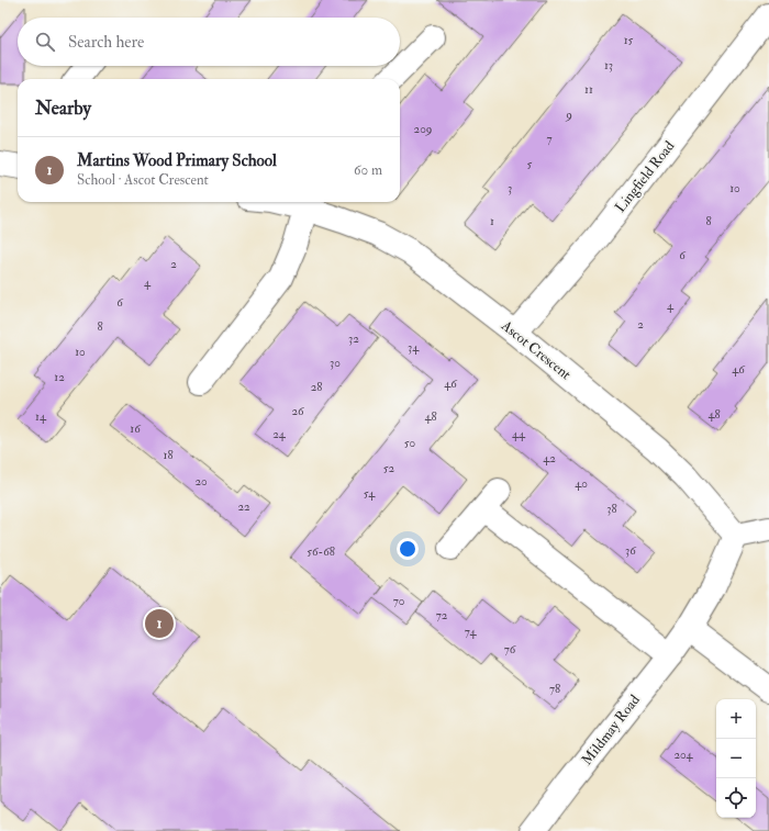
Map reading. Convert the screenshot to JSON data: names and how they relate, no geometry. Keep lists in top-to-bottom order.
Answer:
{
  "streets": {
    "street": ["Lingfield Road", "Ascot Crescent", "Mildmay Road"]
  },
  "crossings": [
    ["Lingfield Road", "Ascot Crescent"],
    ["Ascot Crescent", "Mildmay Road"]
  ],
  "house_numbers": [
    "15",
    "13",
    "11",
    "9",
    "209",
    "7",
    "5",
    "3",
    "10",
    "1",
    "8",
    "6",
    "2",
    "4",
    "6",
    "4",
    "2",
    "8",
    "32",
    "34",
    "10",
    "30",
    "46",
    "12",
    "46",
    "28",
    "26",
    "48",
    "14",
    "48",
    "16",
    "24",
    "44",
    "50",
    "18",
    "42",
    "52",
    "20",
    "40",
    "54",
    "22",
    "38",
    "36",
    "56-68",
    "70",
    "72",
    "74",
    "76",
    "78",
    "204"
  ],
  "page": {
    "search": "Search here",
    "heading": "Nearby",
    "list": [
      {
        "mark": "1",
        "name": "Martins Wood Primary School",
        "note": "School · Ascot Crescent",
        "value": "60 m"
      }
    ],
    "pins": "1",
    "map_buttons": ["+", "−"]
  }
}
